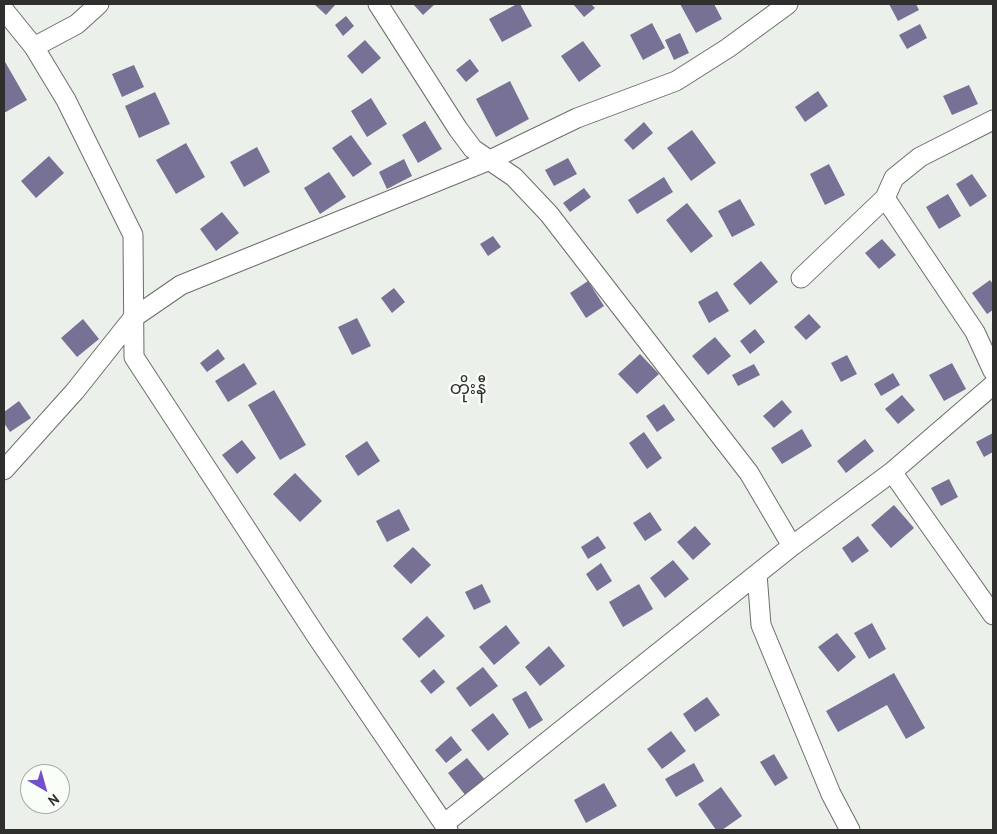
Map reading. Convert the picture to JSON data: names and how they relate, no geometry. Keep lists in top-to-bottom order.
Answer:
{
  "districts": ["တိုးနီ"],
  "north": "bottom right"
}
